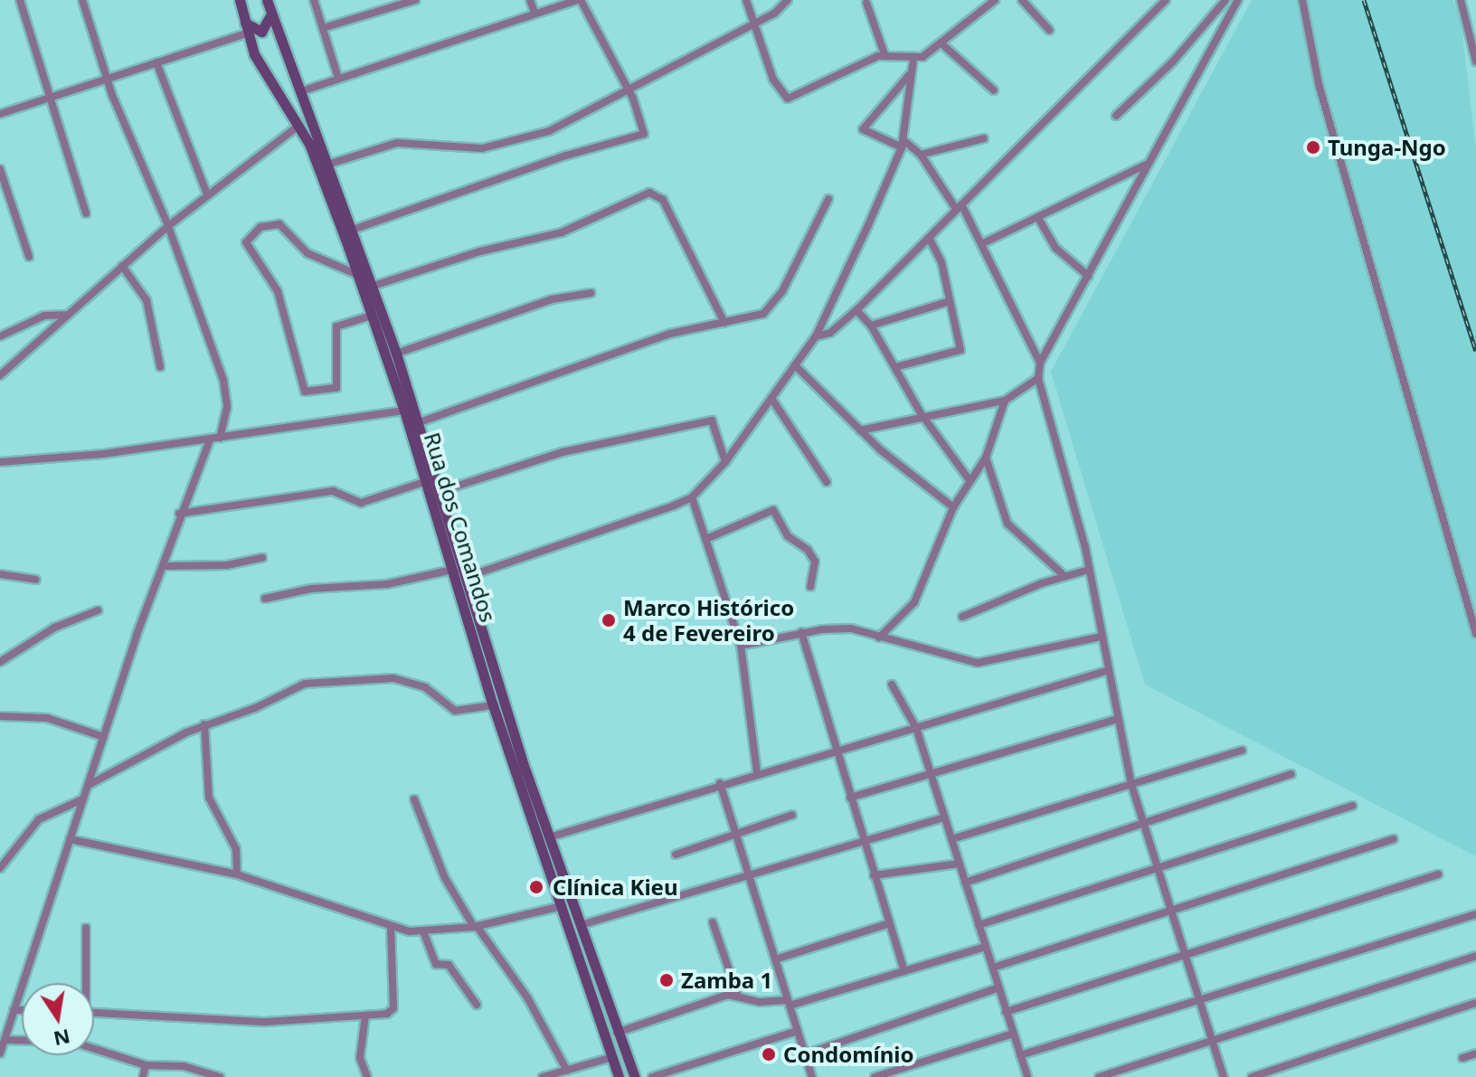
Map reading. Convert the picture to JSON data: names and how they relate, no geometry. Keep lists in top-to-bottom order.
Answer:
{
  "streets": {
    "main road": ["Rua dos Comandos"]
  },
  "places": [
    "Tunga-Ngo",
    "Marco Histórico 4 de Fevereiro",
    "Clínica Kieu",
    "Zamba 1",
    "Condomínio"
  ],
  "north": "bottom"
}
